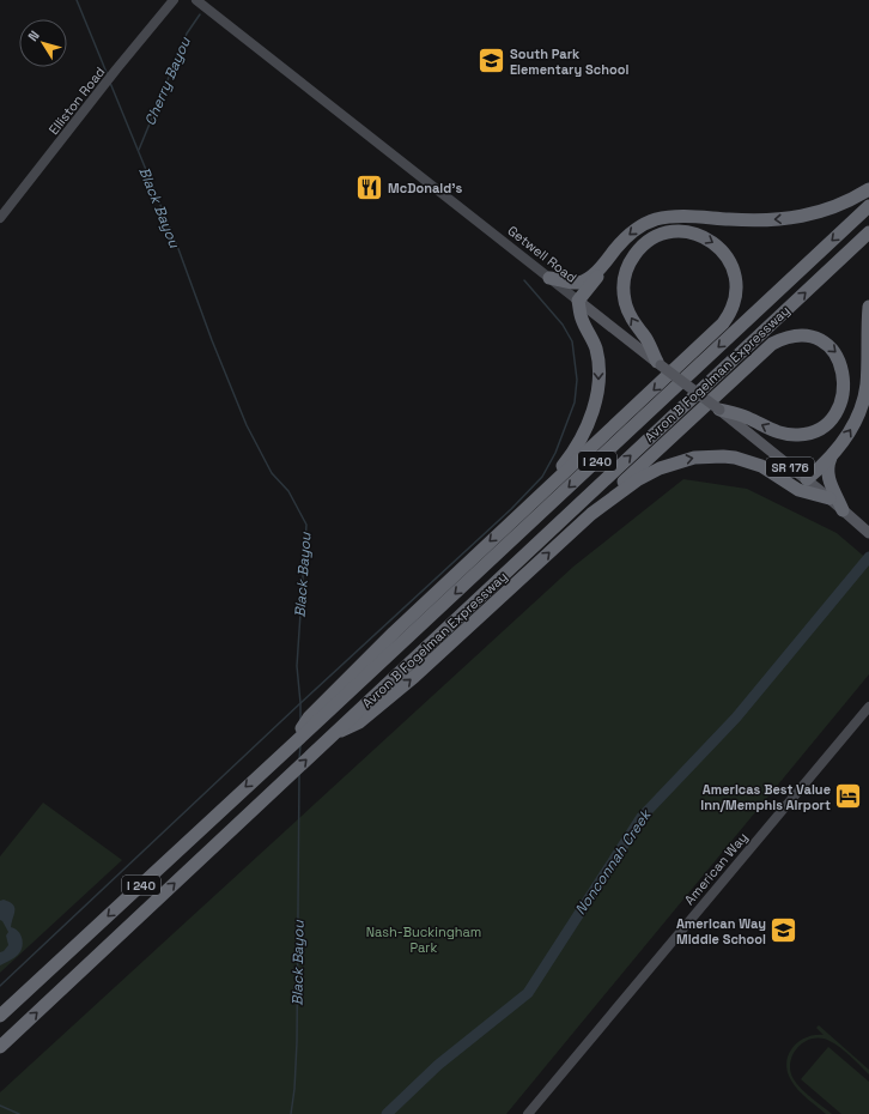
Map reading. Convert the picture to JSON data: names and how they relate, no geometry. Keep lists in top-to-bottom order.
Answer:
{
  "streets": {
    "highway": ["Avron B Fogelman Expressway", "I 240"],
    "main road": [
      "Elliston Road",
      "Getwell Road",
      "SR 176",
      "American Way"
    ]
  },
  "crossings": [
    ["Avron B Fogelman Expressway", "I 240"]
  ],
  "water": ["Cherry Bayou", "Black Bayou", "Nonconnah Creek"],
  "parks": ["Nash-Buckingham Park"],
  "places": {
    "school or university": ["South Park Elementary School", "American Way Middle School"],
    "restaurant": ["McDonald's"],
    "hotel": ["Americas Best Value Inn/Memphis Airport"]
  },
  "north": "top left"
}
